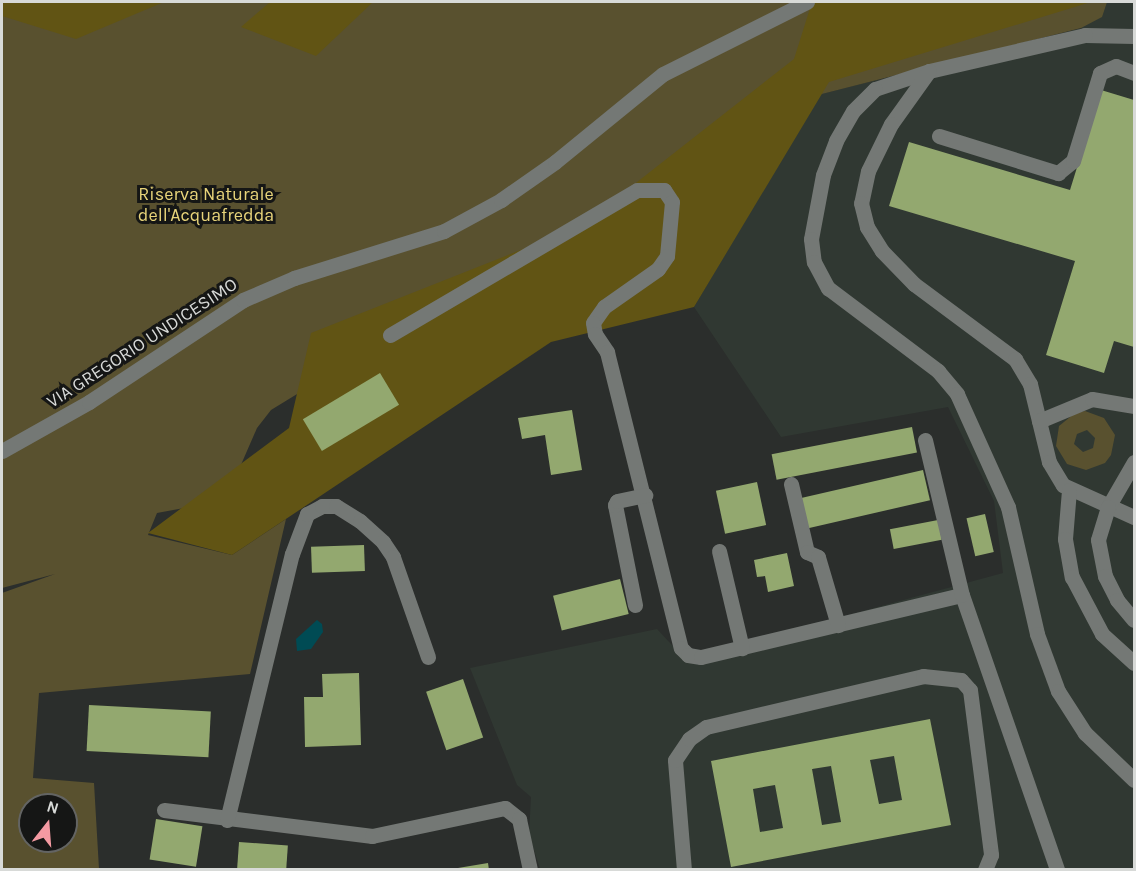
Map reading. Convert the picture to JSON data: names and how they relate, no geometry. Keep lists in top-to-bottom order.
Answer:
{
  "streets": {
    "street": ["VIA GREGORIO UNDICESIMO"]
  },
  "parks": ["Riserva Naturale dell'Acquafredda"],
  "north": "top"
}
